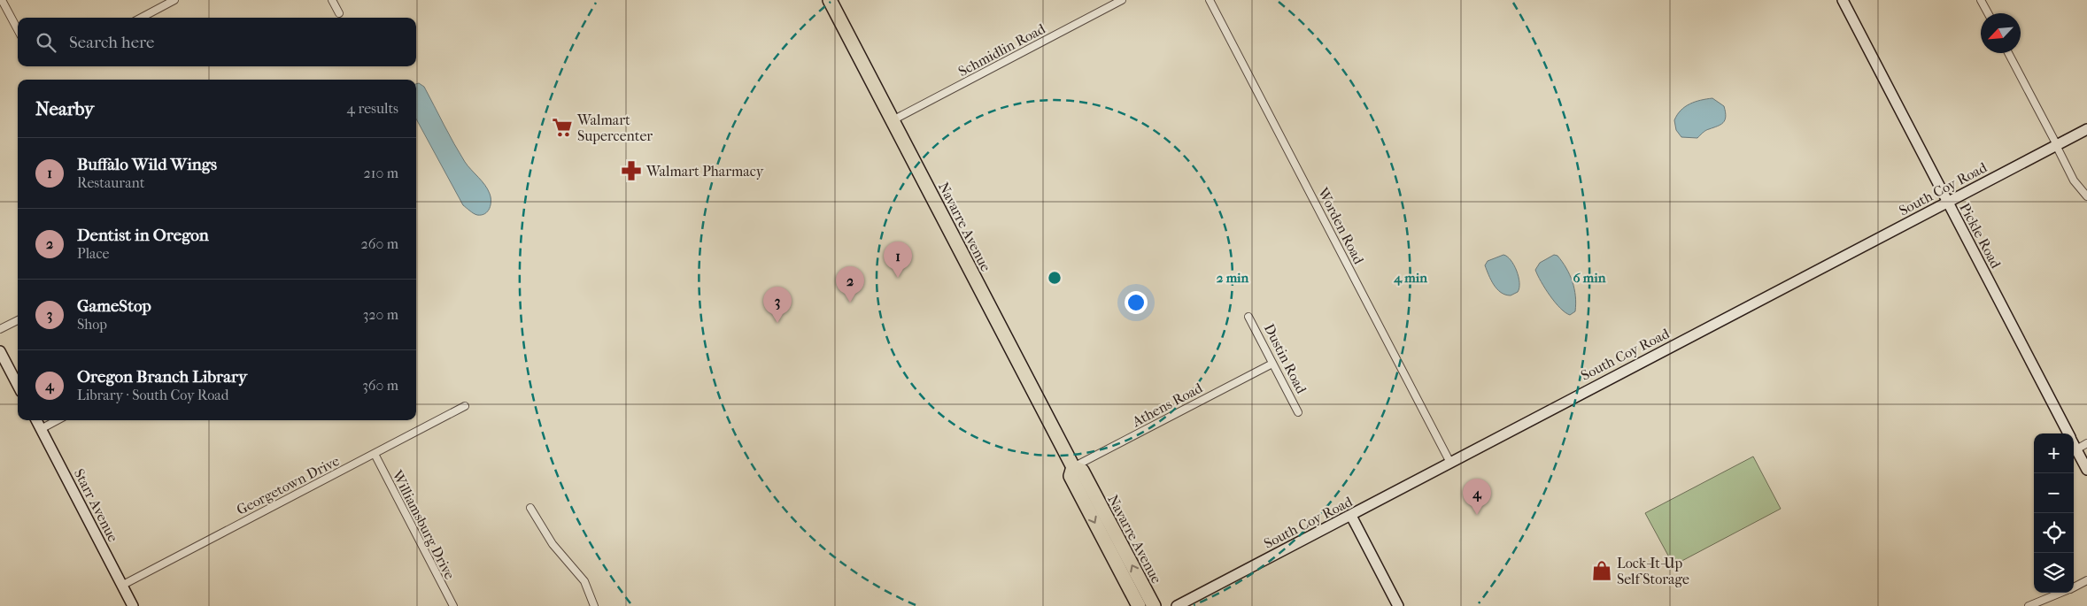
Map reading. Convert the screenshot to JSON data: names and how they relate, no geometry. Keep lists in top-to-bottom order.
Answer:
{
  "streets": {
    "highway": ["Navarre Avenue"],
    "street": [
      "Schmidlin Road",
      "South Coy Road",
      "Worden Road",
      "Pickle Road",
      "Dustin Road",
      "Athens Road",
      "Georgetown Drive",
      "Starr Avenue",
      "Williamsburg Drive"
    ]
  },
  "crossings": [
    ["Schmidlin Road", "Navarre Avenue"],
    ["South Coy Road", "Worden Road"],
    ["South Coy Road", "Pickle Road"],
    ["Navarre Avenue", "Athens Road"],
    ["Dustin Road", "Athens Road"],
    ["Georgetown Drive", "Starr Avenue"],
    ["Georgetown Drive", "Williamsburg Drive"]
  ],
  "places": {
    "supermarket": ["Walmart Supercenter"],
    "pharmacy": ["Walmart Pharmacy"],
    "shop": ["Lock-It-Up Self Storage"]
  },
  "north": "bottom left",
  "page": {
    "search": "Search here",
    "heading": ["Nearby", "4 results"],
    "list": [
      {
        "mark": "1",
        "name": "Buffalo Wild Wings",
        "note": "Restaurant",
        "value": "210 m"
      },
      {
        "mark": "2",
        "name": "Dentist in Oregon",
        "note": "Place",
        "value": "260 m"
      },
      {
        "mark": "3",
        "name": "GameStop",
        "note": "Shop",
        "value": "320 m"
      },
      {
        "mark": "4",
        "name": "Oregon Branch Library",
        "note": "Library · South Coy Road",
        "value": "360 m"
      }
    ],
    "pins": [
      "1",
      "2",
      "3",
      "4"
    ],
    "map_buttons": ["+", "−"]
  },
  "rings": ["2 min", "4 min", "6 min"]
}
